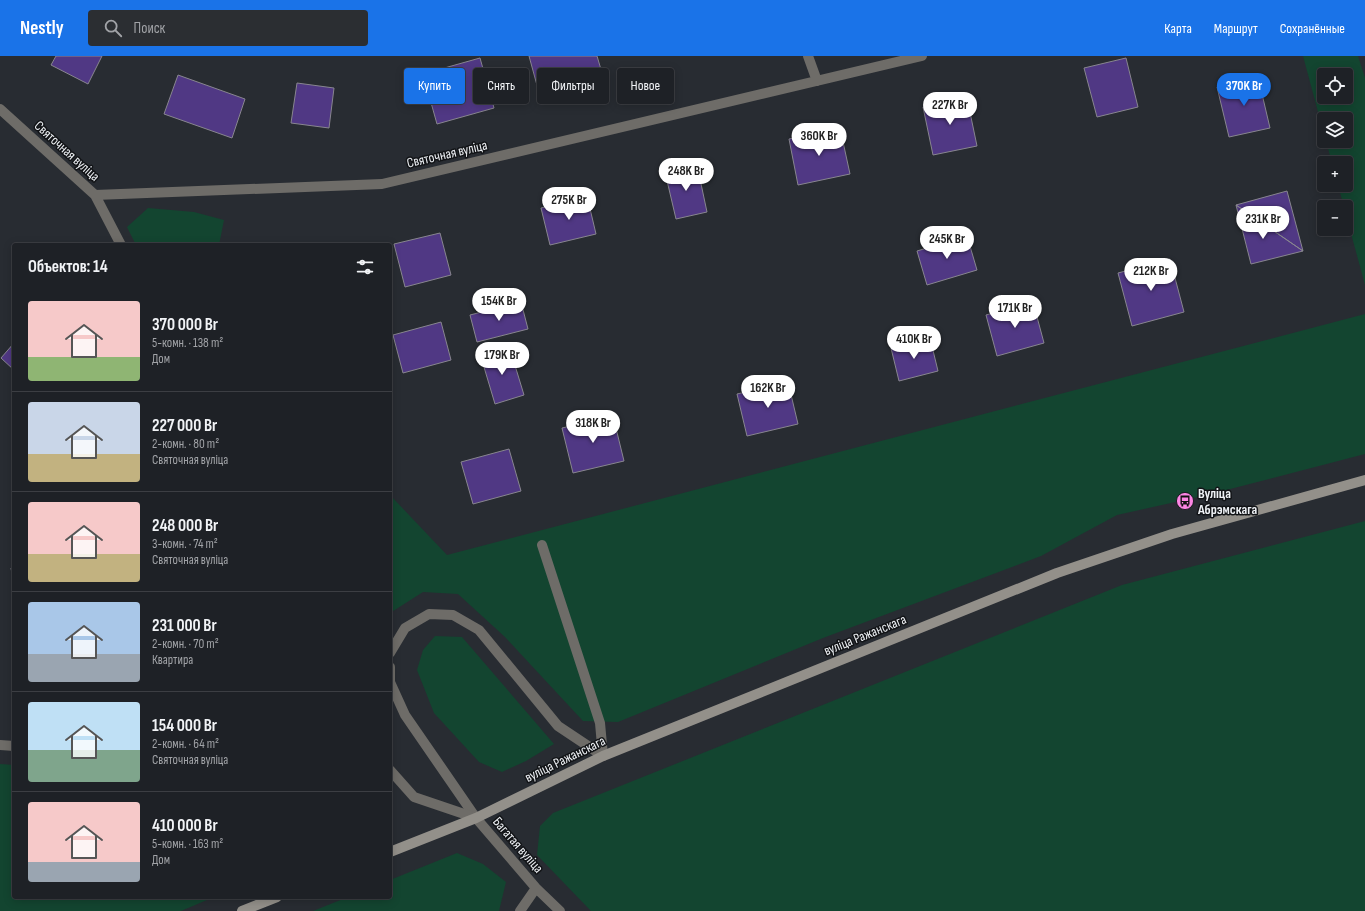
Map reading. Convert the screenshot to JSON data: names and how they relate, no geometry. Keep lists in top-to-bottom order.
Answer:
{
  "streets": {
    "street": ["Святочная вуліца", "вуліца Ражанскага", "Багатая вуліца"]
  },
  "crossings": [
    ["вуліца Ражанскага", "Багатая вуліца"]
  ],
  "places": {
    "bus stop": ["Вуліца Абрэмскага"]
  },
  "page": {
    "header": "Nestly",
    "search": "Поиск",
    "nav": ["Карта", "Маршрут", "Сохранённые"],
    "map_buttons": ["+", "−"],
    "chip": [
      "Купить",
      "Снять",
      "Фильтры",
      "Новое"
    ],
    "price": [
      "370K Br",
      "227K Br",
      "360K Br",
      "248K Br",
      "275K Br",
      "231K Br",
      "245K Br",
      "212K Br",
      "154K Br",
      "171K Br",
      "410K Br",
      "179K Br",
      "162K Br",
      "318K Br"
    ],
    "heading": "Объектов: 14",
    "list": [
      {
        "name": "370 000 Br",
        "note": "5-комн. · 138 m² · Дом"
      },
      {
        "name": "227 000 Br",
        "note": "2-комн. · 80 m² · Святочная вуліца"
      },
      {
        "name": "248 000 Br",
        "note": "3-комн. · 74 m² · Святочная вуліца"
      },
      {
        "name": "231 000 Br",
        "note": "2-комн. · 70 m² · Квартира"
      },
      {
        "name": "154 000 Br",
        "note": "2-комн. · 64 m² · Святочная вуліца"
      },
      {
        "name": "410 000 Br",
        "note": "5-комн. · 163 m² · Дом"
      }
    ]
  }
}
